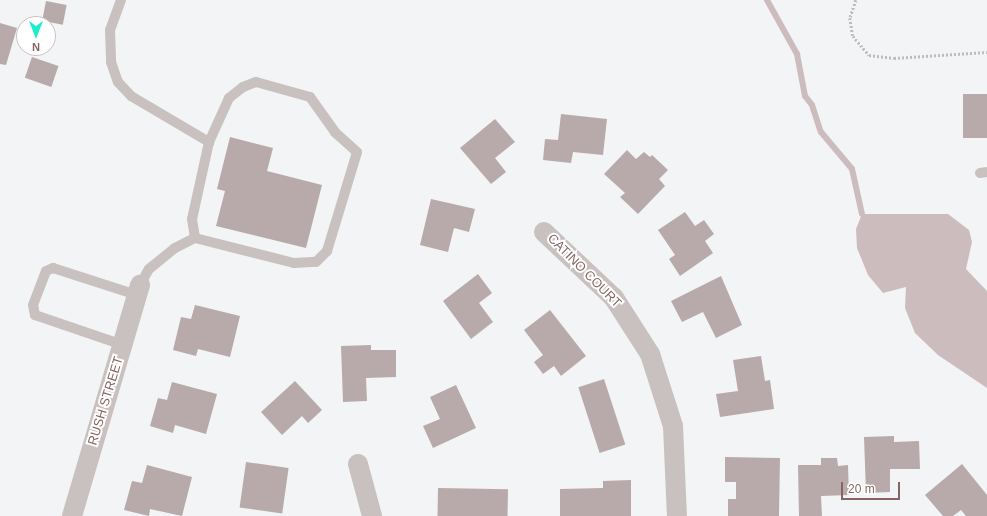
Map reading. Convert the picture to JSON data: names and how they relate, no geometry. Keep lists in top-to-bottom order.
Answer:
{
  "streets": {
    "street": ["CATINO COURT", "RUSH STREET"]
  },
  "scale_bar": "20 m",
  "north": "bottom"
}
